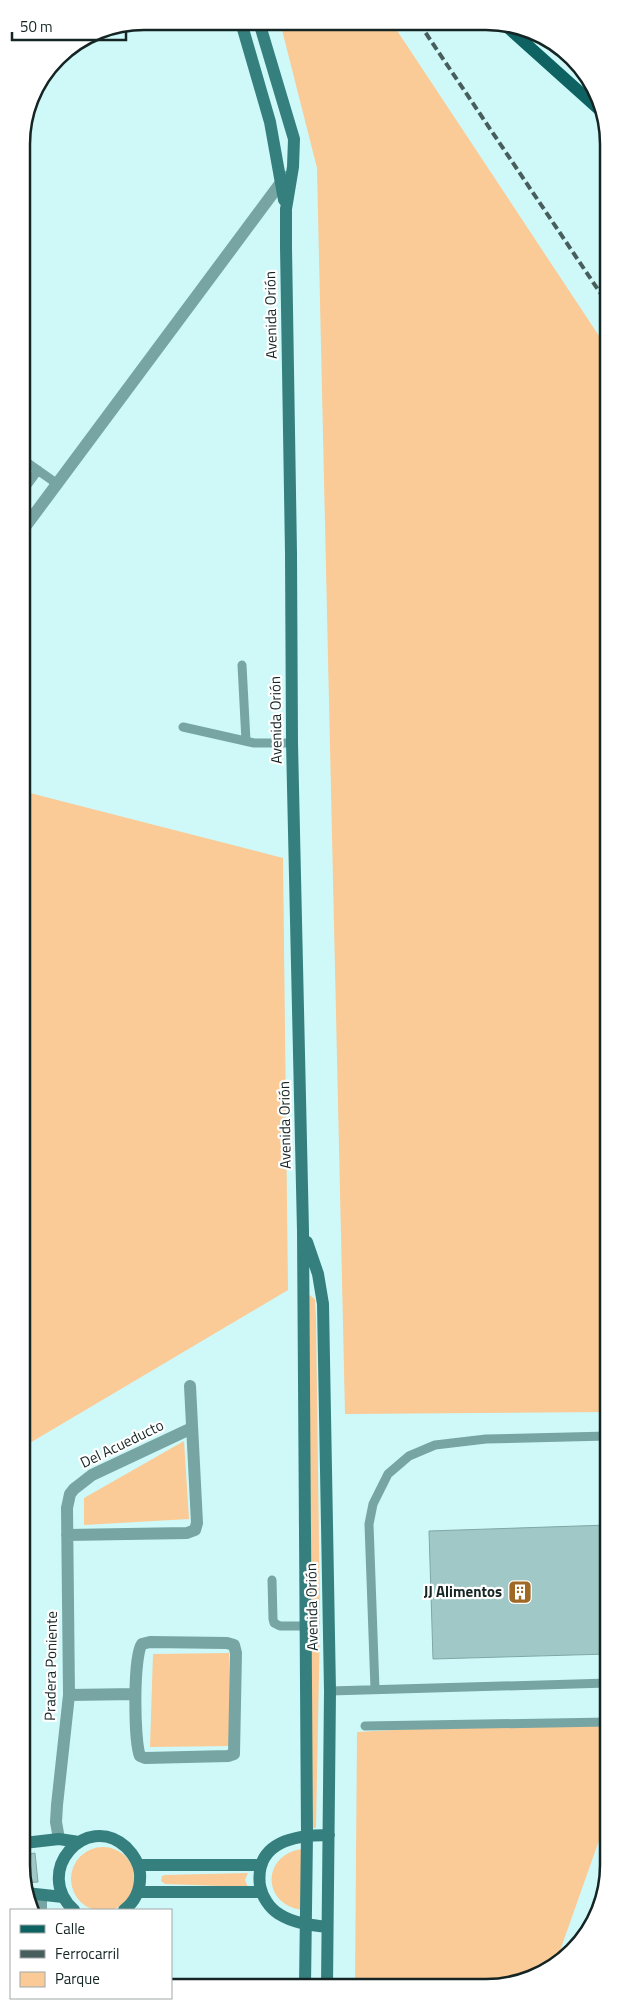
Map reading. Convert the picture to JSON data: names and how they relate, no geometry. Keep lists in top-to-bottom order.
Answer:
{
  "streets": {
    "street": ["Avenida Orión", "Del Acueducto", "Pradera Poniente"]
  },
  "crossings": [
    ["Del Acueducto", "Pradera Poniente"]
  ],
  "places": {
    "building": ["JJ Alimentos"]
  },
  "legend": ["Calle", "Ferrocarril", "Parque"],
  "scale_bar": "50 m"
}
